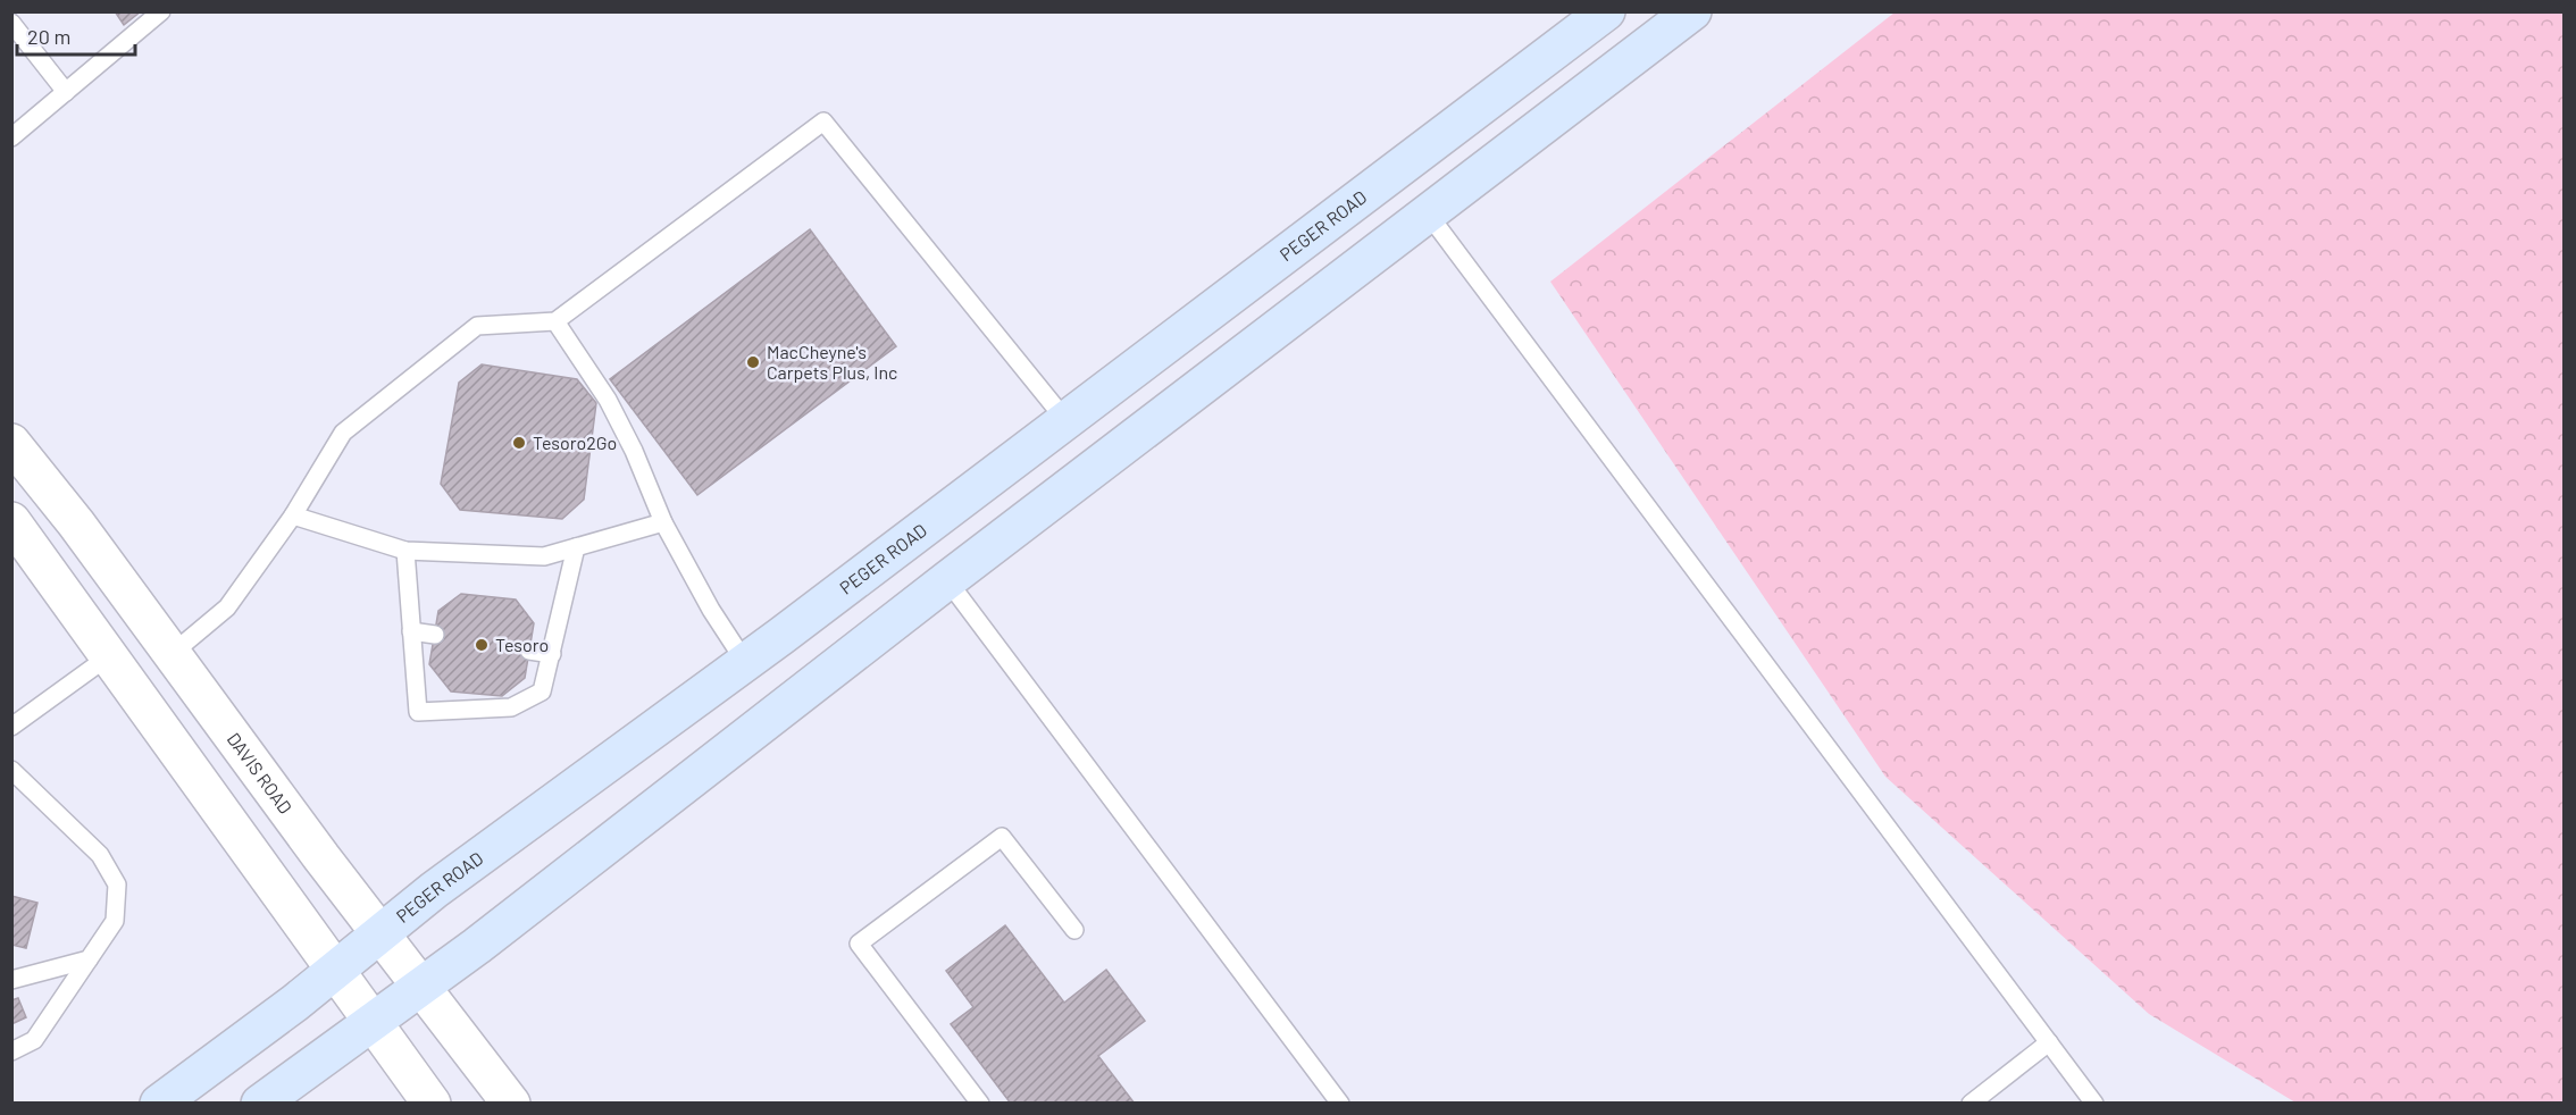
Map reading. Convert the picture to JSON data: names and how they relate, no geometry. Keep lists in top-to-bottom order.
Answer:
{
  "streets": {
    "main road": ["PEGER ROAD"],
    "street": ["DAVIS ROAD"]
  },
  "crossings": [
    ["PEGER ROAD", "DAVIS ROAD"]
  ],
  "places": ["MacCheyne's Carpets Plus, Inc", "Tesoro2Go", "Tesoro"],
  "scale_bar": "20 m"
}
